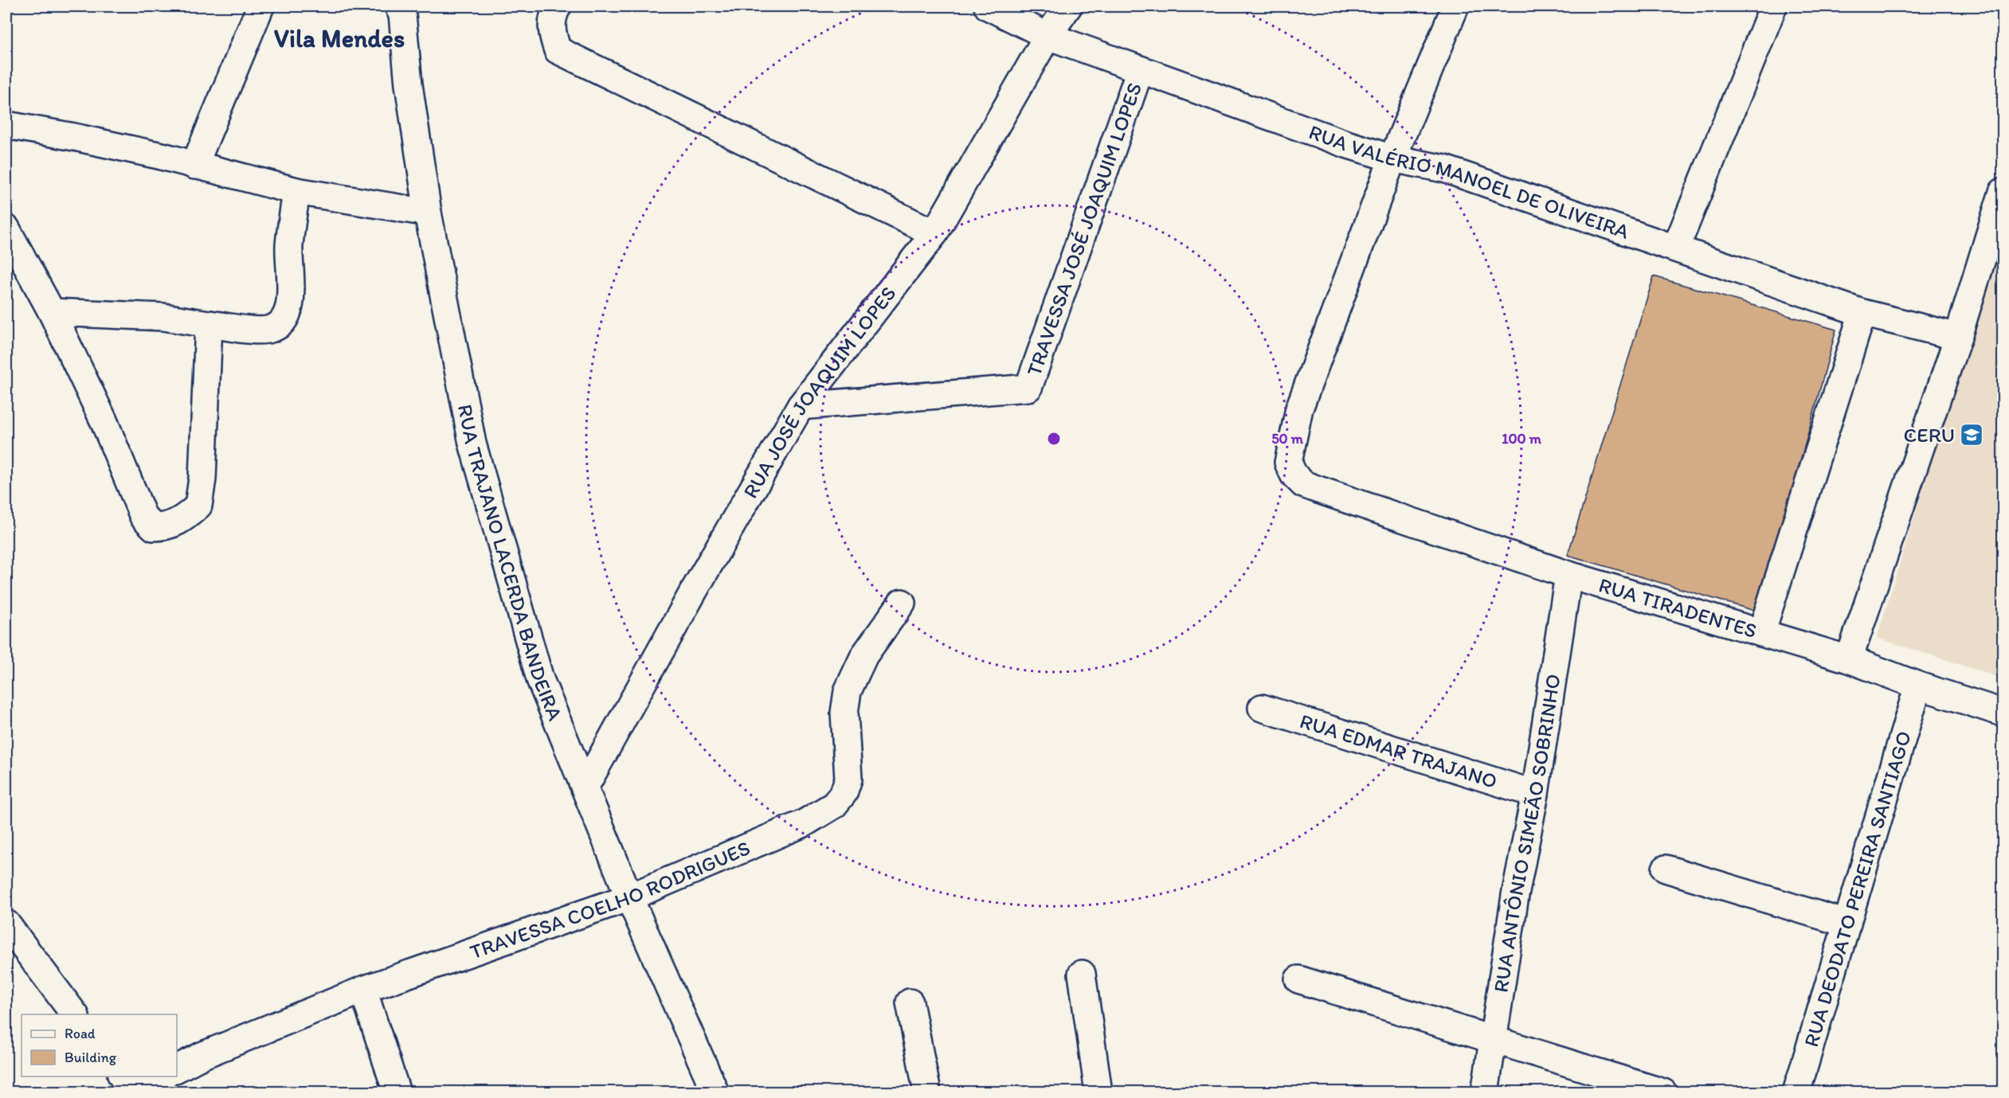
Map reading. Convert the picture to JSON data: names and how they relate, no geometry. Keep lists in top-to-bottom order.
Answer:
{
  "streets": {
    "street": [
      "RUA VALÉRIO MANOEL DE OLIVEIRA",
      "TRAVESSA JOSÉ JOAQUIM LOPES",
      "RUA JOSÉ JOAQUIM LOPES",
      "RUA TRAJANO LACERDA BANDEIRA",
      "RUA TIRADENTES",
      "RUA EDMAR TRAJANO",
      "RUA ANTÔNIO SIMEÃO SOBRINHO",
      "RUA DEODATO PEREIRA SANTIAGO",
      "TRAVESSA COELHO RODRIGUES"
    ]
  },
  "crossings": [
    ["RUA VALÉRIO MANOEL DE OLIVEIRA", "TRAVESSA JOSÉ JOAQUIM LOPES"],
    ["RUA VALÉRIO MANOEL DE OLIVEIRA", "RUA JOSÉ JOAQUIM LOPES"],
    ["RUA VALÉRIO MANOEL DE OLIVEIRA", "RUA TIRADENTES"],
    ["TRAVESSA JOSÉ JOAQUIM LOPES", "RUA JOSÉ JOAQUIM LOPES"],
    ["RUA JOSÉ JOAQUIM LOPES", "RUA TRAJANO LACERDA BANDEIRA"],
    ["RUA TRAJANO LACERDA BANDEIRA", "TRAVESSA COELHO RODRIGUES"],
    ["RUA TIRADENTES", "RUA ANTÔNIO SIMEÃO SOBRINHO"],
    ["RUA TIRADENTES", "RUA DEODATO PEREIRA SANTIAGO"],
    ["RUA EDMAR TRAJANO", "RUA ANTÔNIO SIMEÃO SOBRINHO"]
  ],
  "districts": ["Vila Mendes"],
  "places": {
    "school or university": ["CERU"]
  },
  "legend": ["Road", "Building"],
  "rings": ["50 m", "100 m"]
}
